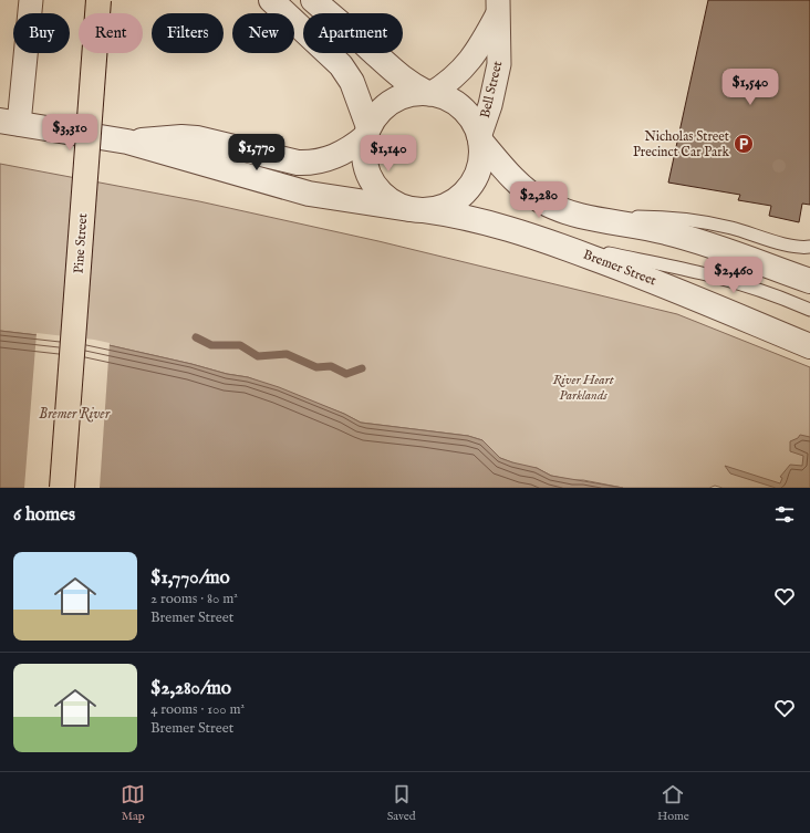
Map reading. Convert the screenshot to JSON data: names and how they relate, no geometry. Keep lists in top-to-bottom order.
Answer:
{
  "streets": {
    "main road": ["Pine Street"],
    "street": ["Bell Street", "Bremer Street"]
  },
  "crossings": [
    ["Bell Street", "Bremer Street"]
  ],
  "water": ["Bremer River"],
  "parks": ["River Heart Parklands"],
  "places": {
    "parking": ["Nicholas Street Precinct Car Park"]
  },
  "page": {
    "chip": [
      "Buy",
      "Rent",
      "Filters",
      "New",
      "Apartment"
    ],
    "price": [
      "$1,540",
      "$3,310",
      "$1,770",
      "$1,140",
      "$2,280",
      "$2,460"
    ],
    "heading": "6 homes",
    "list": [
      {
        "name": "$1,770/mo",
        "note": "2 rooms · 80 m² · Bremer Street"
      },
      {
        "name": "$2,280/mo",
        "note": "4 rooms · 100 m² · Bremer Street"
      }
    ],
    "tabs": ["Map", "Saved", "Home"]
  }
}
